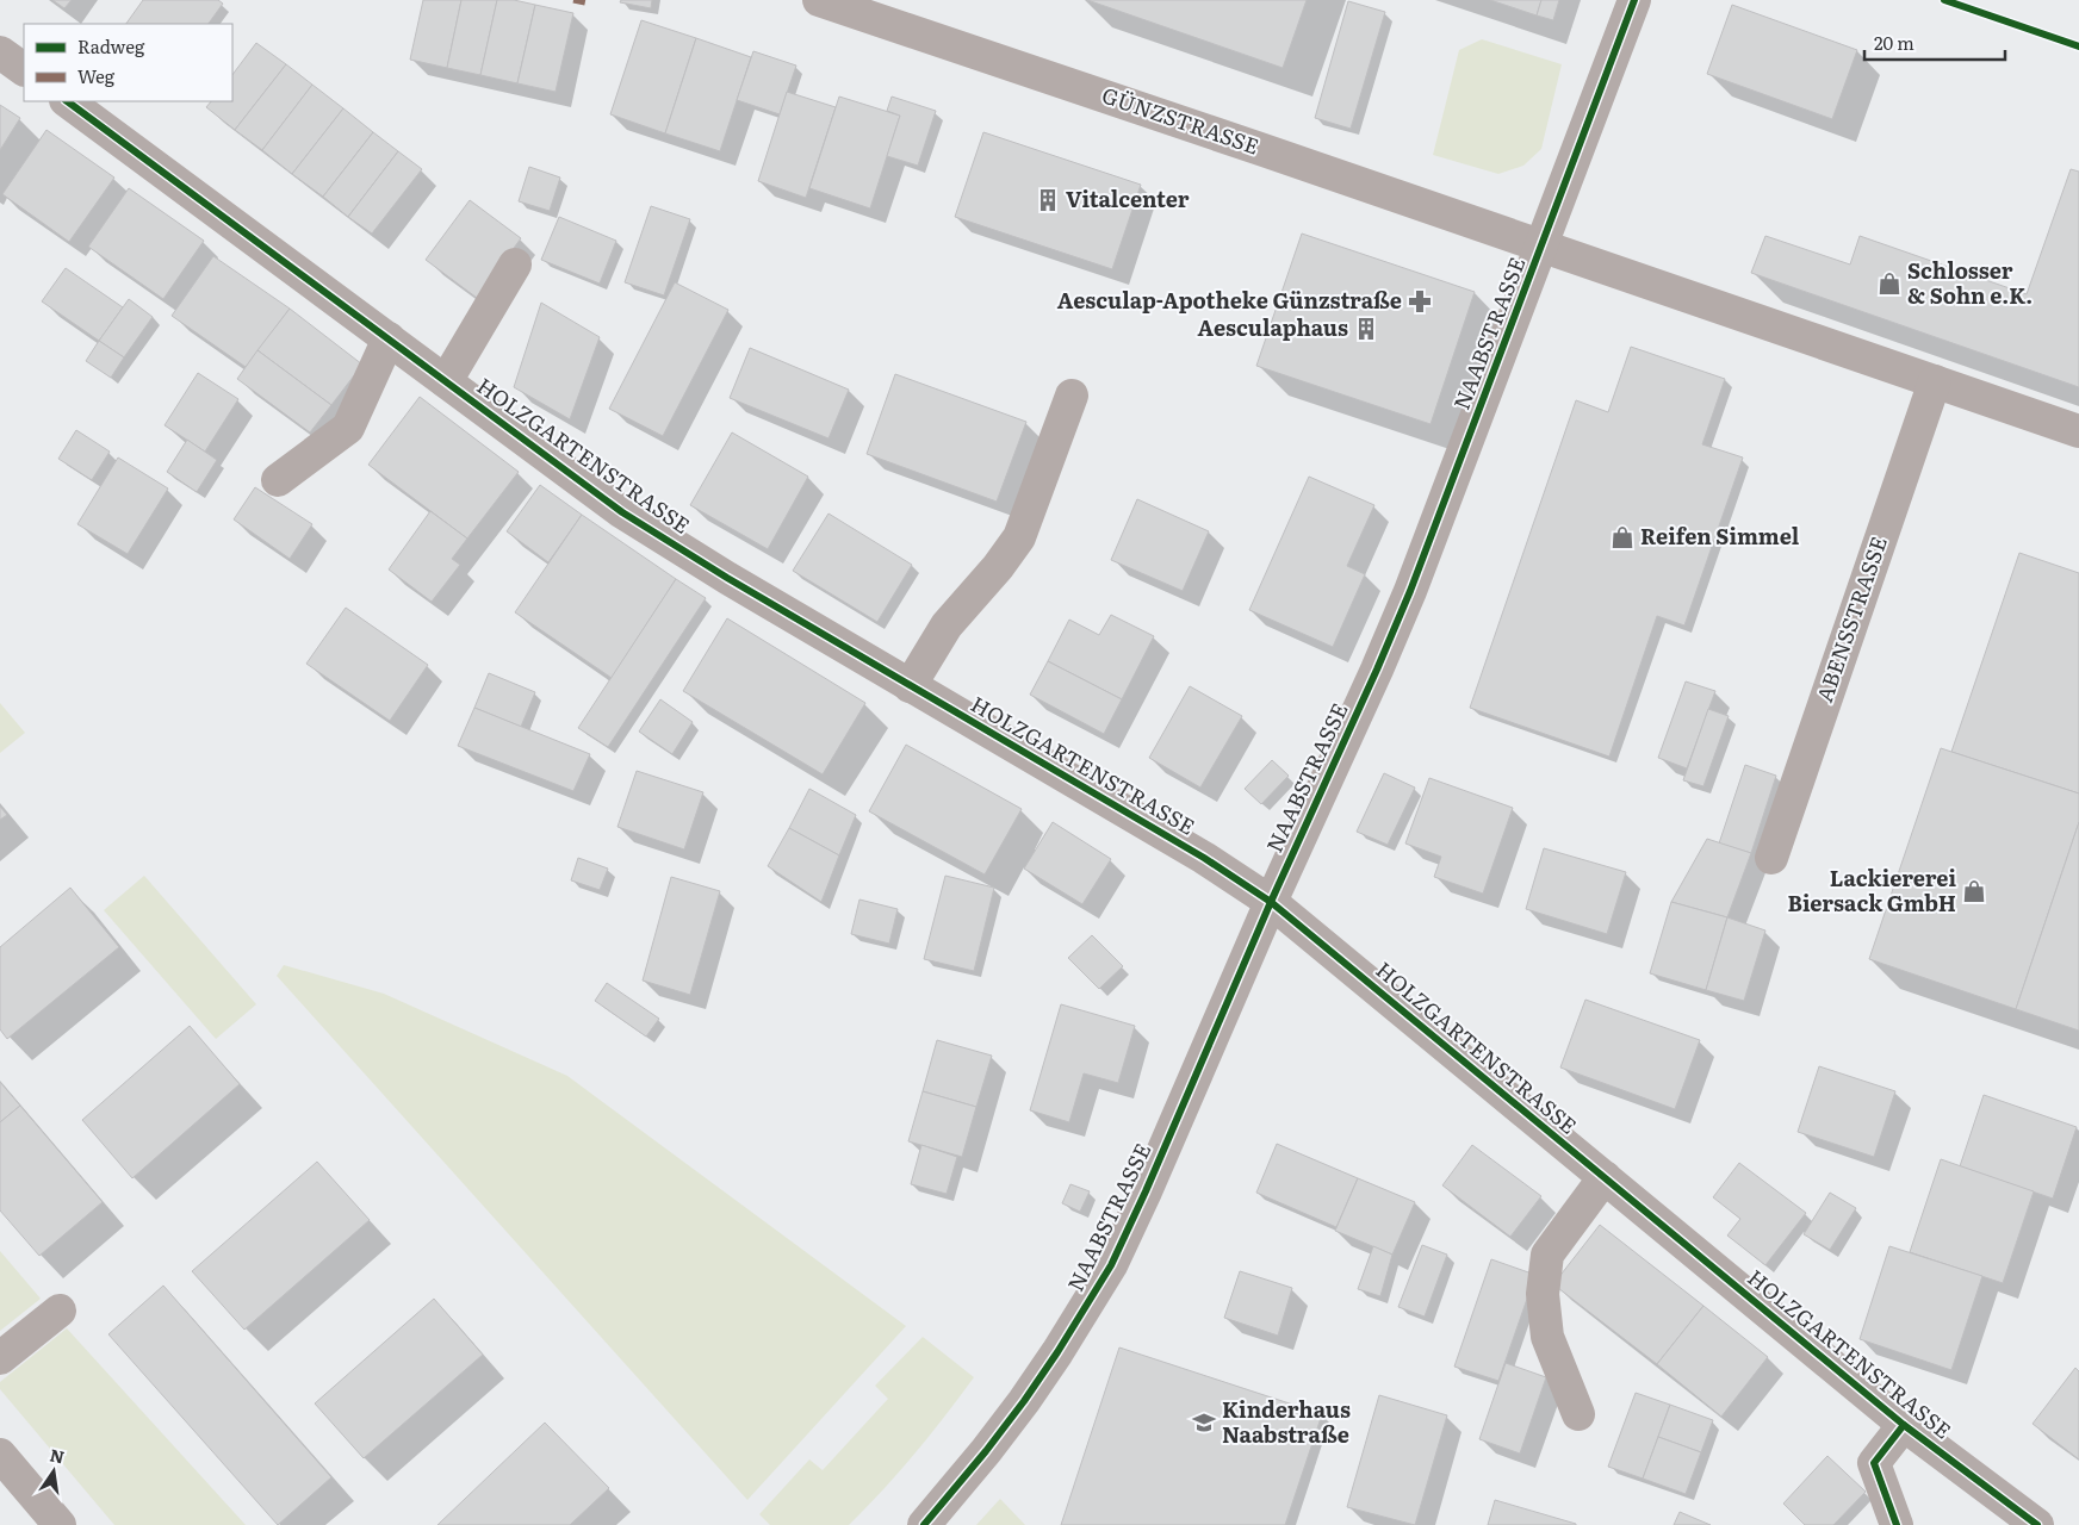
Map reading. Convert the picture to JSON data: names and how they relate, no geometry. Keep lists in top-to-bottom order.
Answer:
{
  "streets": {
    "street": [
      "GÜNZSTRASSE",
      "NAABSTRASSE",
      "HOLZGARTENSTRASSE",
      "ABENSSTRASSE"
    ]
  },
  "crossings": [
    ["GÜNZSTRASSE", "NAABSTRASSE"],
    ["NAABSTRASSE", "HOLZGARTENSTRASSE"]
  ],
  "places": {
    "building": ["Vitalcenter", "Aesculaphaus"],
    "shop": ["Schlosser & Sohn e.K.", "Reifen Simmel", "Lackiererei Biersack GmbH"],
    "pharmacy": ["Aesculap-Apotheke Günzstraße"],
    "school or university": ["Kinderhaus Naabstraße"]
  },
  "legend": ["Radweg", "Weg"],
  "scale_bar": "20 m",
  "north": "top"
}
